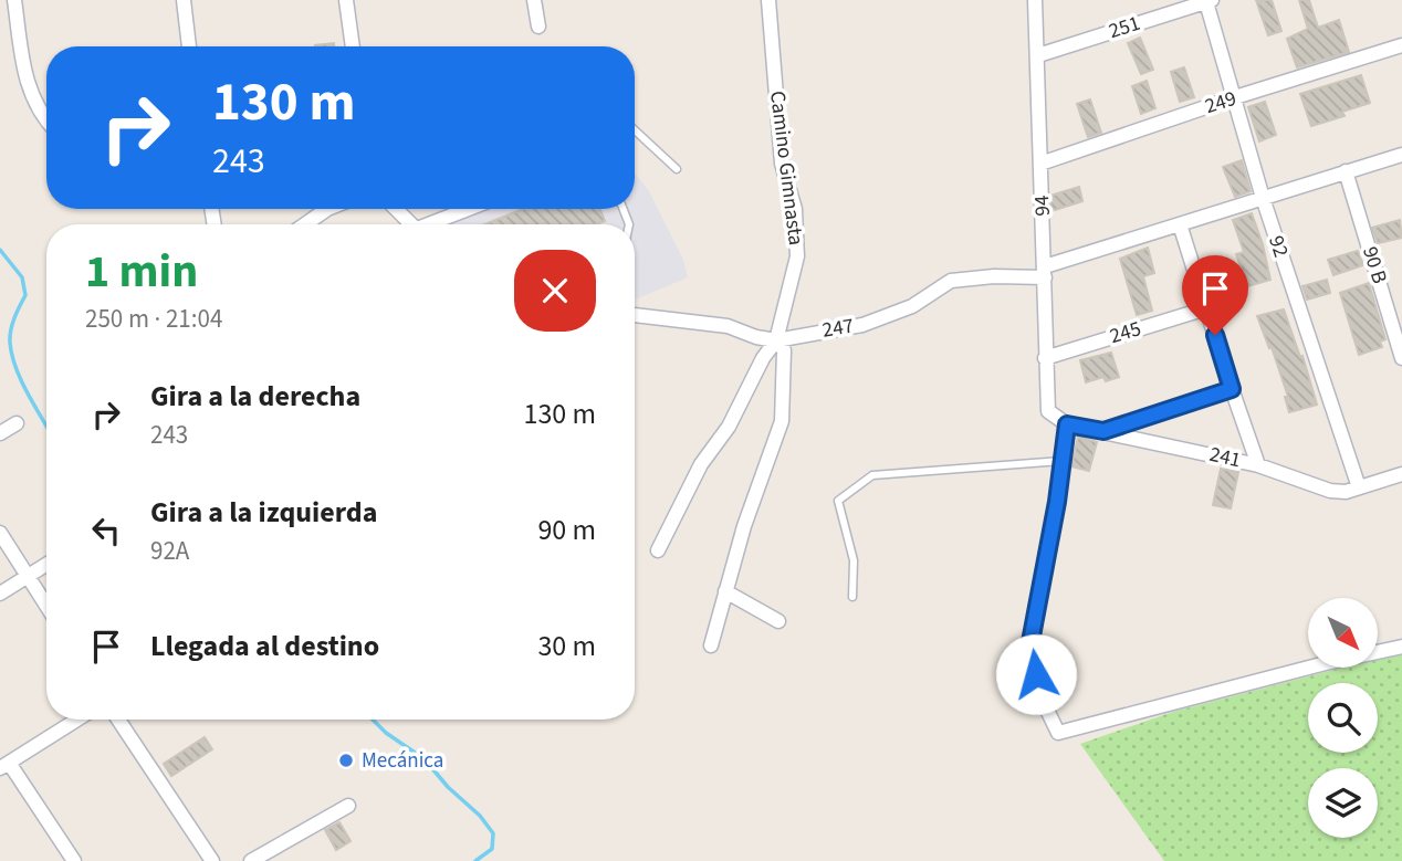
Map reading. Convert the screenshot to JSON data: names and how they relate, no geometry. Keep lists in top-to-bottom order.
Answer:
{
  "streets": {
    "street": [
      "251",
      "249",
      "Camino Gimnasta",
      "94",
      "92",
      "90 B",
      "247",
      "245",
      "241"
    ]
  },
  "crossings": [
    ["251", "94"],
    ["251", "92"],
    ["249", "94"],
    ["249", "92"],
    ["Camino Gimnasta", "247"],
    ["94", "247"],
    ["94", "245"],
    ["94", "241"],
    ["92", "247"],
    ["92", "241"],
    ["90 B", "247"]
  ],
  "places": ["Mecánica"],
  "north": "bottom right",
  "page": {
    "turn": ["130 m", "243"],
    "heading": ["1 min", "250 m · 21:04"],
    "list": [
      {
        "name": "Gira a la derecha",
        "note": "243",
        "value": "130 m"
      },
      {
        "name": "Gira a la izquierda",
        "note": "92A",
        "value": "90 m"
      },
      {
        "name": "Llegada al destino",
        "value": "30 m"
      }
    ]
  }
}
